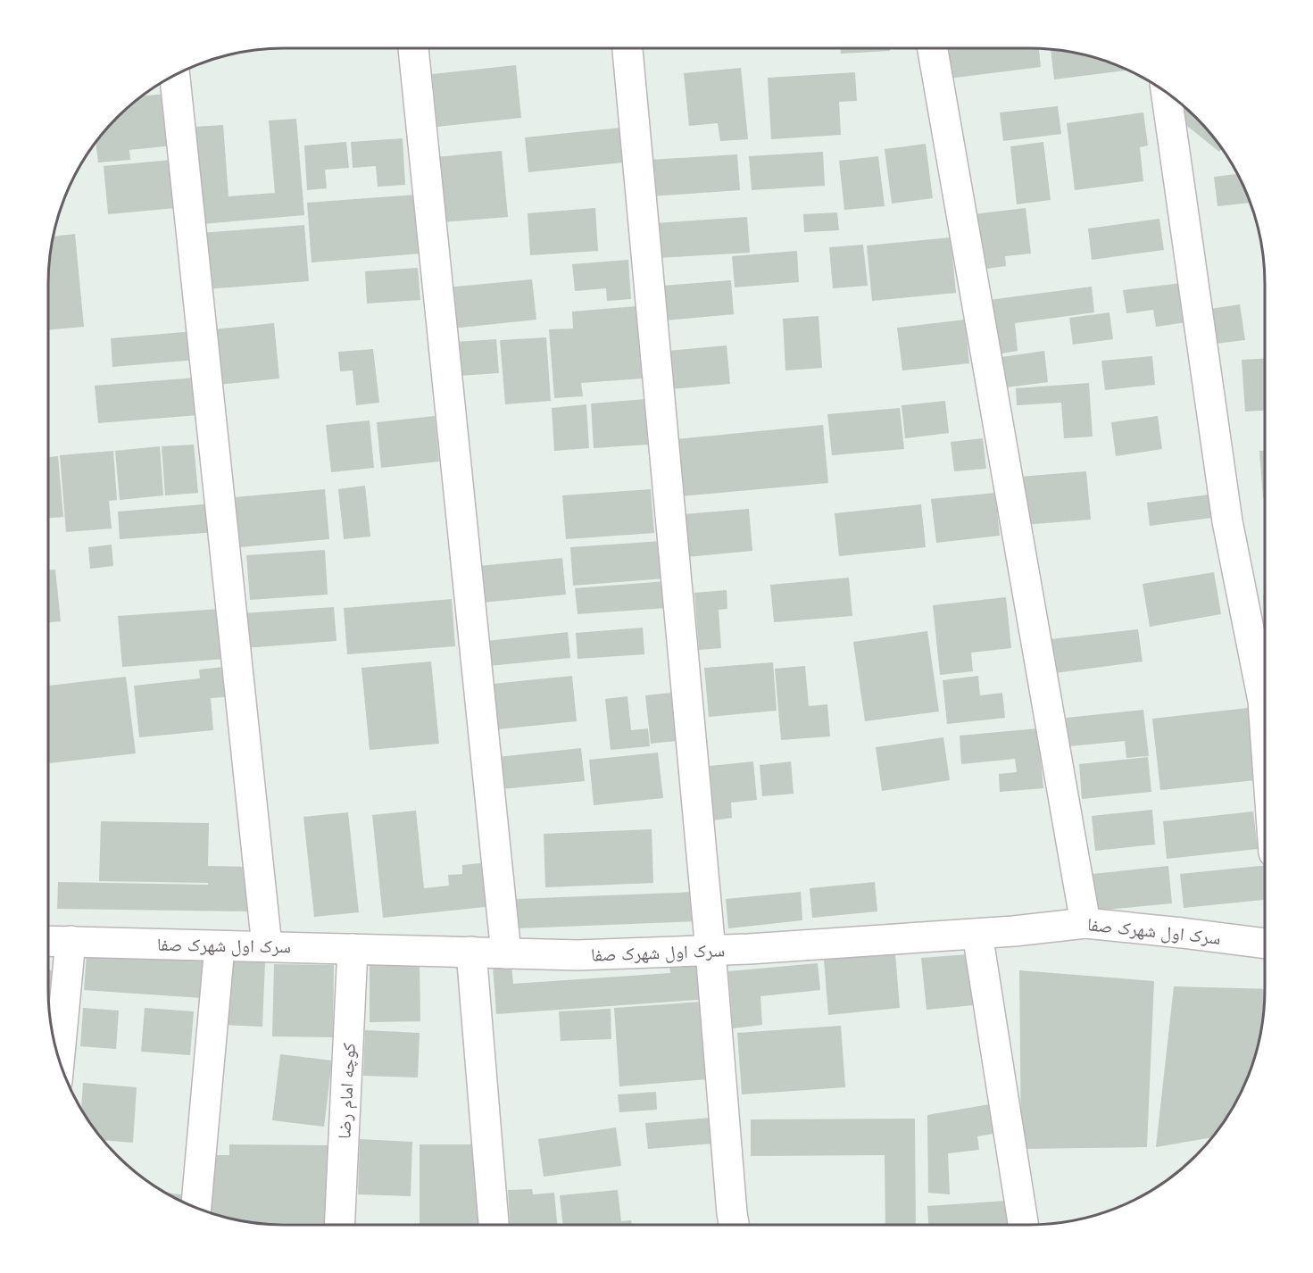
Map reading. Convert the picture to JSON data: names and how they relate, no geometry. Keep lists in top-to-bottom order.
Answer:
{
  "streets": {
    "street": ["سرک اول شهرک صفا", "کوچه امام رضا"]
  },
  "crossings": [
    ["سرک اول شهرک صفا", "کوچه امام رضا"]
  ]
}
